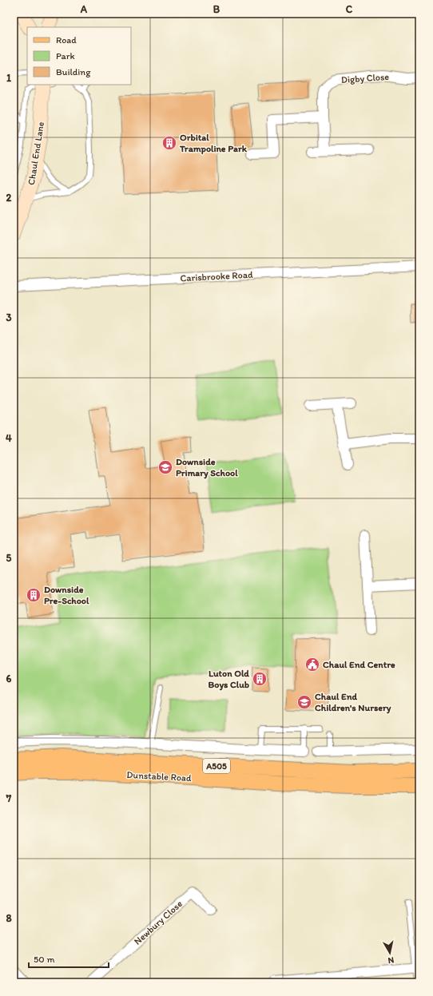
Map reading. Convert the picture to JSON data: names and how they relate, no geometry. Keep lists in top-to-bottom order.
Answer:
{
  "streets": {
    "main road": ["A505", "Dunstable Road"],
    "street": [
      "Digby Close",
      "Chaul End Lane",
      "Carisbrooke Road",
      "Newbury Close"
    ]
  },
  "places": {
    "building": ["Orbital Trampoline Park", "Downside Pre-School", "Luton Old Boys Club"],
    "school or university": ["Downside Primary School", "Chaul End Children's Nursery"],
    "public building": ["Chaul End Centre"]
  },
  "legend": ["Road", "Park", "Building"],
  "scale_bar": "50 m",
  "north": "bottom",
  "grid": {
    "columns": ["A", "B", "C"],
    "rows": [
      "1",
      "2",
      "3",
      "4",
      "5",
      "6",
      "7",
      "8"
    ]
  }
}
